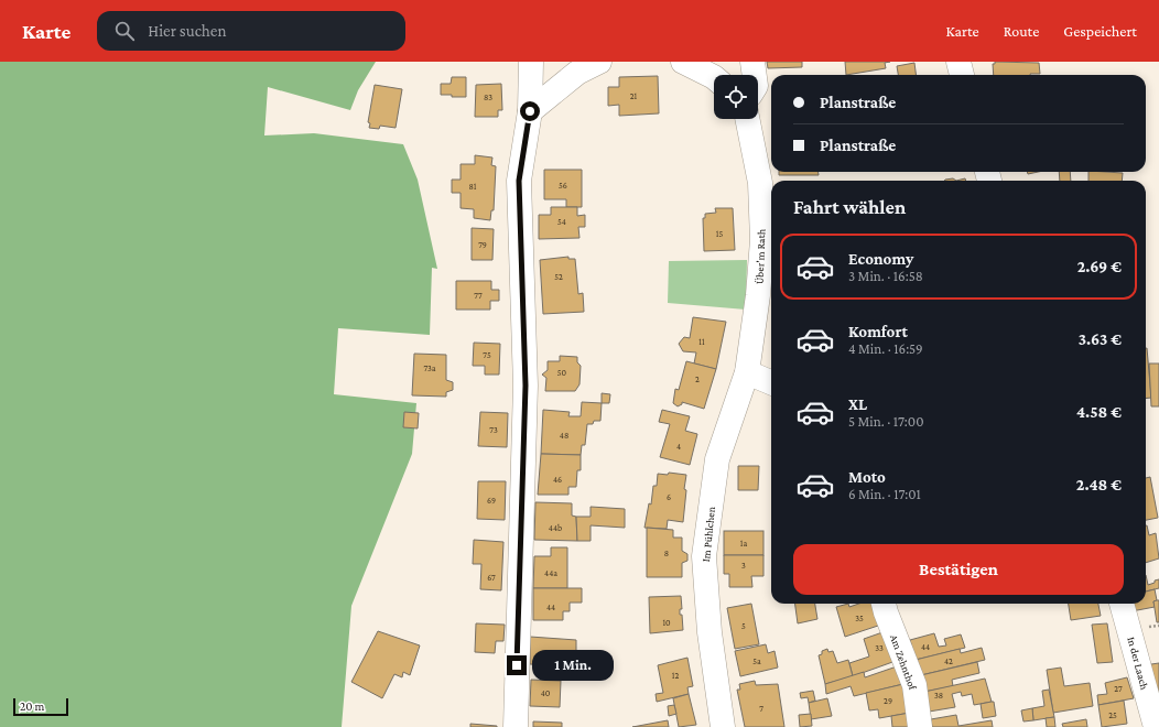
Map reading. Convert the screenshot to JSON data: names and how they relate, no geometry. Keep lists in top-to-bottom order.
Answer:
{
  "streets": {
    "street": [
      "Über'm Rath",
      "Im Pühlchen",
      "Am Zehnthof",
      "In der Laach"
    ]
  },
  "crossings": [
    ["Über'm Rath", "Im Pühlchen"]
  ],
  "house_numbers": [
    "21",
    "83",
    "56",
    "81",
    "54",
    "15",
    "79",
    "52",
    "77",
    "11",
    "75",
    "73a",
    "50",
    "2",
    "73",
    "48",
    "4",
    "46",
    "6",
    "69",
    "44b",
    "1a",
    "8",
    "3",
    "44a",
    "67",
    "44",
    "35",
    "10",
    "5",
    "44",
    "33",
    "5a",
    "42",
    "12",
    "27",
    "40",
    "38",
    "29",
    "7",
    "25"
  ],
  "scale_bar": "20 m",
  "page": {
    "header": "Karte",
    "search": "Hier suchen",
    "nav": ["Karte", "Route", "Gespeichert"],
    "banner": ["Planstraße", "Planstraße"],
    "heading": "Fahrt wählen",
    "list": [
      {
        "name": "Economy",
        "note": "3 Min. · 16:58",
        "value": "2.69 €"
      },
      {
        "name": "Komfort",
        "note": "4 Min. · 16:59",
        "value": "3.63 €"
      },
      {
        "name": "XL",
        "note": "5 Min. · 17:00",
        "value": "4.58 €"
      },
      {
        "name": "Moto",
        "note": "6 Min. · 17:01",
        "value": "2.48 €"
      }
    ],
    "buttons": "Bestätigen",
    "bubble": "1 Min.",
    "scale": "20 m"
  }
}
